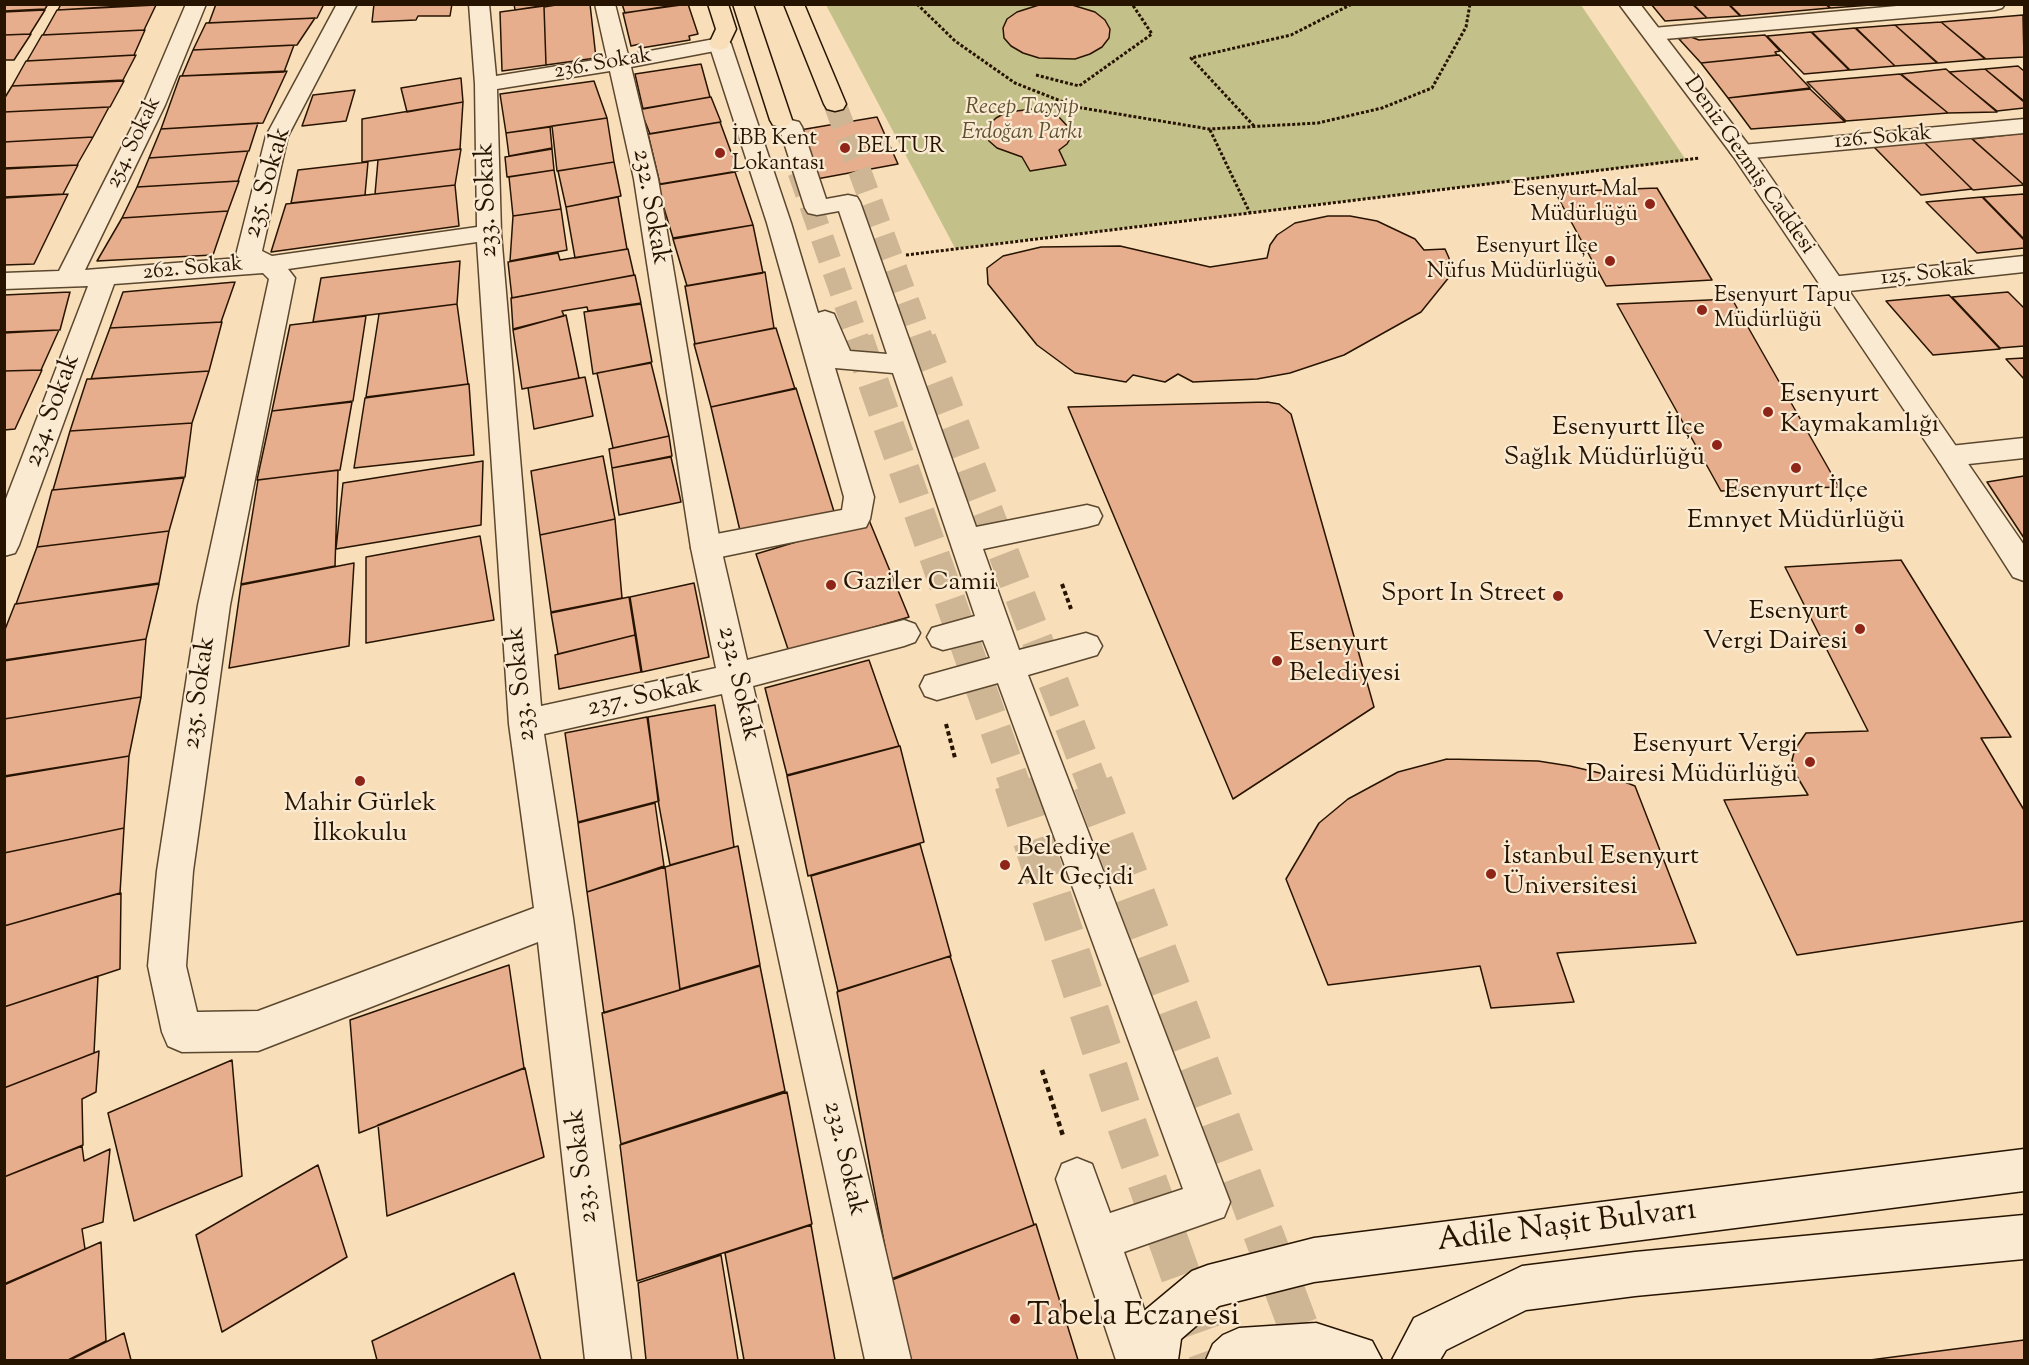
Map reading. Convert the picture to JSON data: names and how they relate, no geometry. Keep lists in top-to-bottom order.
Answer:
{
  "streets": {
    "street": [
      "236. Sokak",
      "126. Sokak",
      "254. Sokak",
      "Deniz Gezmiş Caddesi",
      "235. Sokak",
      "233. Sokak",
      "232. Sokak",
      "262. Sokak",
      "125. Sokak",
      "234. Sokak",
      "237. Sokak",
      "Adile Naşit Bulvarı"
    ]
  },
  "crossings": [
    ["236. Sokak", "233. Sokak"],
    ["236. Sokak", "232. Sokak"],
    ["126. Sokak", "Deniz Gezmiş Caddesi"],
    ["254. Sokak", "262. Sokak"],
    ["Deniz Gezmiş Caddesi", "125. Sokak"],
    ["235. Sokak", "233. Sokak"],
    ["235. Sokak", "262. Sokak"],
    ["233. Sokak", "262. Sokak"],
    ["233. Sokak", "237. Sokak"],
    ["232. Sokak", "237. Sokak"],
    ["262. Sokak", "234. Sokak"]
  ],
  "parks": ["Recep Tayyip Erdoğan Parkı"],
  "places": [
    "BELTUR",
    "İBB Kent Lokantası",
    "Esenyurt Mal Müdürlüğü",
    "Esenyurt İlçe Nüfus Müdürlüğü",
    "Esenyurt Tapu Müdürlüğü",
    "Esenyurt Kaymakamlığı",
    "Esenyurtt İlçe Sağlık Müdürlüğü",
    "Esenyurt İlçe Emnyet Müdürlüğü",
    "Gaziler Camii",
    "Sport In Street",
    "Esenyurt Vergi Dairesi",
    "Esenyurt Belediyesi",
    "Esenyurt Vergi Dairesi Müdürlüğü",
    "Mahir Gürlek İlkokulu",
    "Belediye Alt Geçidi",
    "İstanbul Esenyurt Üniversitesi",
    "Tabela Eczanesi"
  ]
}
